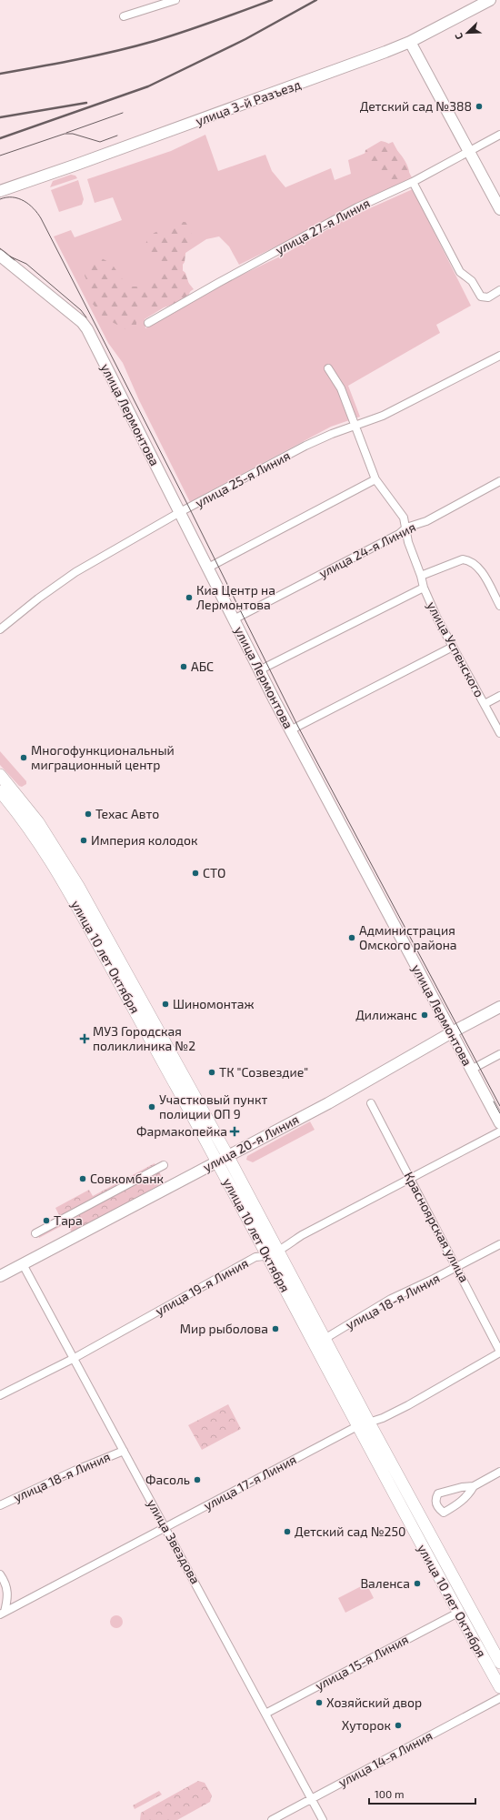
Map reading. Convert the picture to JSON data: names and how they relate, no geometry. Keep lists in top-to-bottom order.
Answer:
{
  "streets": {
    "main road": [
      "улица 3-й Разъезд",
      "улица Лермонтова",
      "улица 10 лет Октября",
      "улица 20-я Линия"
    ],
    "street": [
      "улица 27-я Линия",
      "улица 25-я Линия",
      "улица 24-я Линия",
      "улица Успенского",
      "Красноярская улица",
      "улица 19-я Линия",
      "улица 18-я Линия",
      "улица 17-я Линия",
      "улица Звездова",
      "улица 15-я Линия",
      "улица 14-я Линия"
    ]
  },
  "crossings": [
    ["улица Лермонтова", "улица 25-я Линия"],
    ["улица Лермонтова", "улица 24-я Линия"],
    ["улица Лермонтова", "улица 20-я Линия"],
    ["улица 25-я Линия", "улица Успенского"],
    ["улица 24-я Линия", "улица Успенского"],
    ["улица 10 лет Октября", "улица 20-я Линия"],
    ["улица 10 лет Октября", "улица 19-я Линия"],
    ["улица 10 лет Октября", "улица 18-я Линия"],
    ["улица 10 лет Октября", "улица 17-я Линия"],
    ["улица 10 лет Октября", "улица 15-я Линия"],
    ["улица 20-я Линия", "улица Звездова"],
    ["Красноярская улица", "улица 19-я Линия"],
    ["Красноярская улица", "улица 18-я Линия"],
    ["Красноярская улица", "улица 17-я Линия"],
    ["улица 19-я Линия", "улица Звездова"],
    ["улица 18-я Линия", "улица Звездова"],
    ["улица 17-я Линия", "улица Звездова"],
    ["улица Звездова", "улица 15-я Линия"],
    ["улица Звездова", "улица 14-я Линия"]
  ],
  "places": {
    "other": [
      "Детский сад №388",
      "Киа Центр на Лермонтова",
      "АБС",
      "Многофункциональный миграционный центр",
      "Техас Авто",
      "Империя колодок",
      "СТО",
      "Администрация Омского района",
      "Шиномонтаж",
      "Дилижанс",
      "ТК \"Созвездие\"",
      "Участковый пункт полиции ОП 9",
      "Совкомбанк",
      "Тара",
      "Мир рыболова",
      "Фасоль",
      "Детский сад №250",
      "Валенса",
      "Хозяйский двор",
      "Хуторок"
    ],
    "health": ["МУЗ Городская поликлиника №2", "Фармакопейка"]
  },
  "scale_bar": "100 m",
  "north": "bottom left"
}
